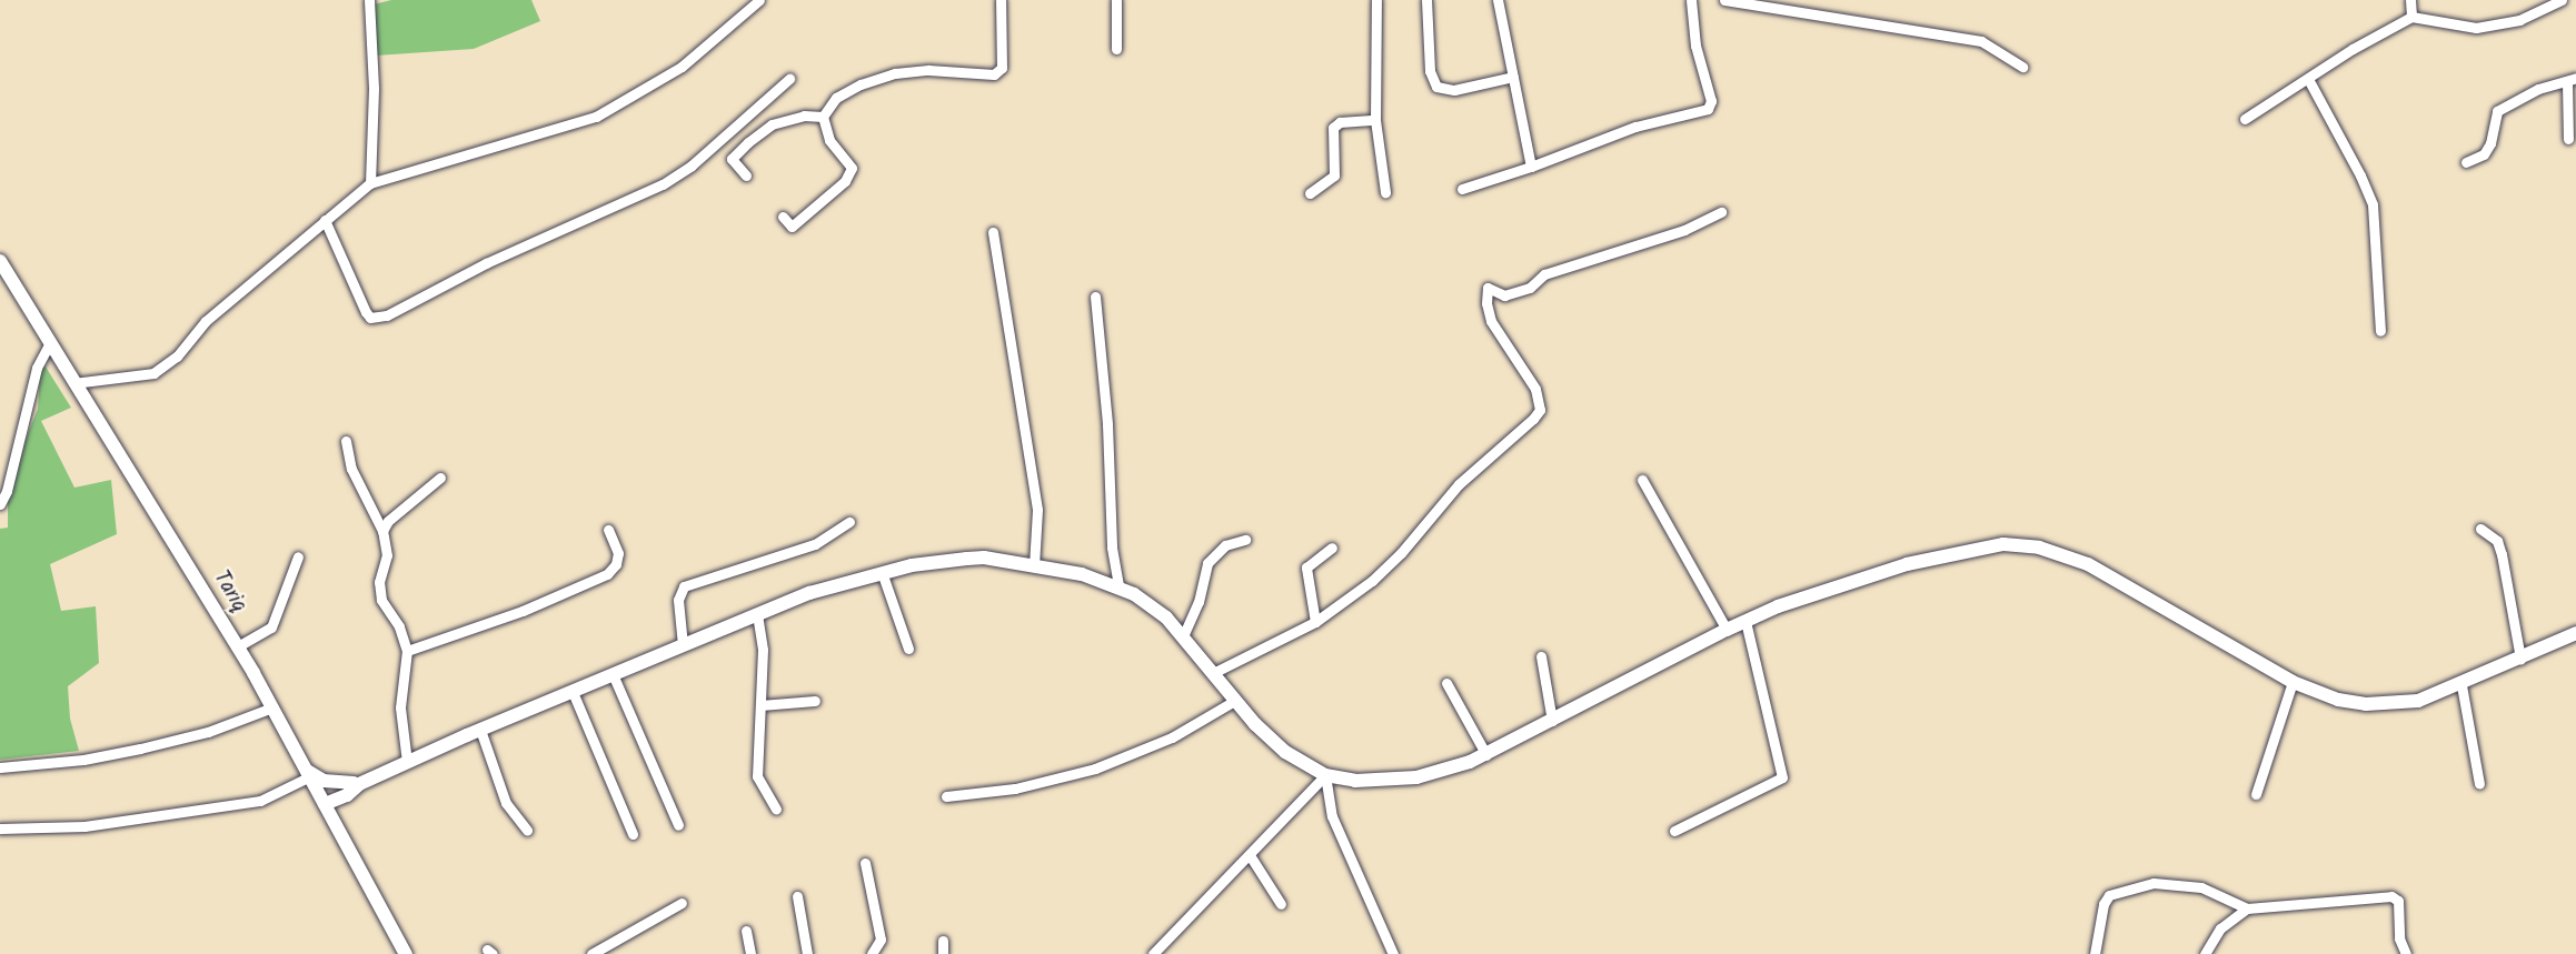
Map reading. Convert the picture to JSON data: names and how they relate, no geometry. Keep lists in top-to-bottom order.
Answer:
{
  "streets": {
    "street": ["Tariq"]
  }
}
